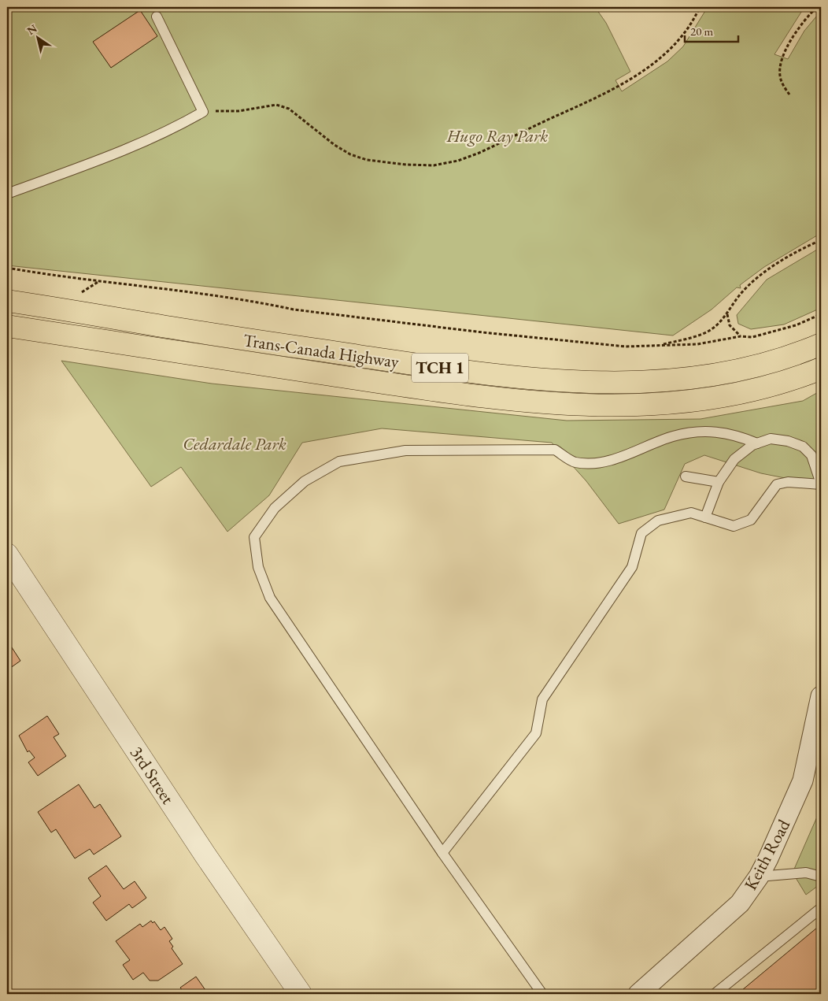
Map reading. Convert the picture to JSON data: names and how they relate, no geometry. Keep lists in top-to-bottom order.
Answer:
{
  "streets": {
    "highway": ["Trans-Canada Highway", "TCH 1"],
    "street": ["3rd Street", "Keith Road"]
  },
  "parks": ["Hugo Ray Park", "Cedardale Park"],
  "scale_bar": "20 m",
  "north": "top left"
}
